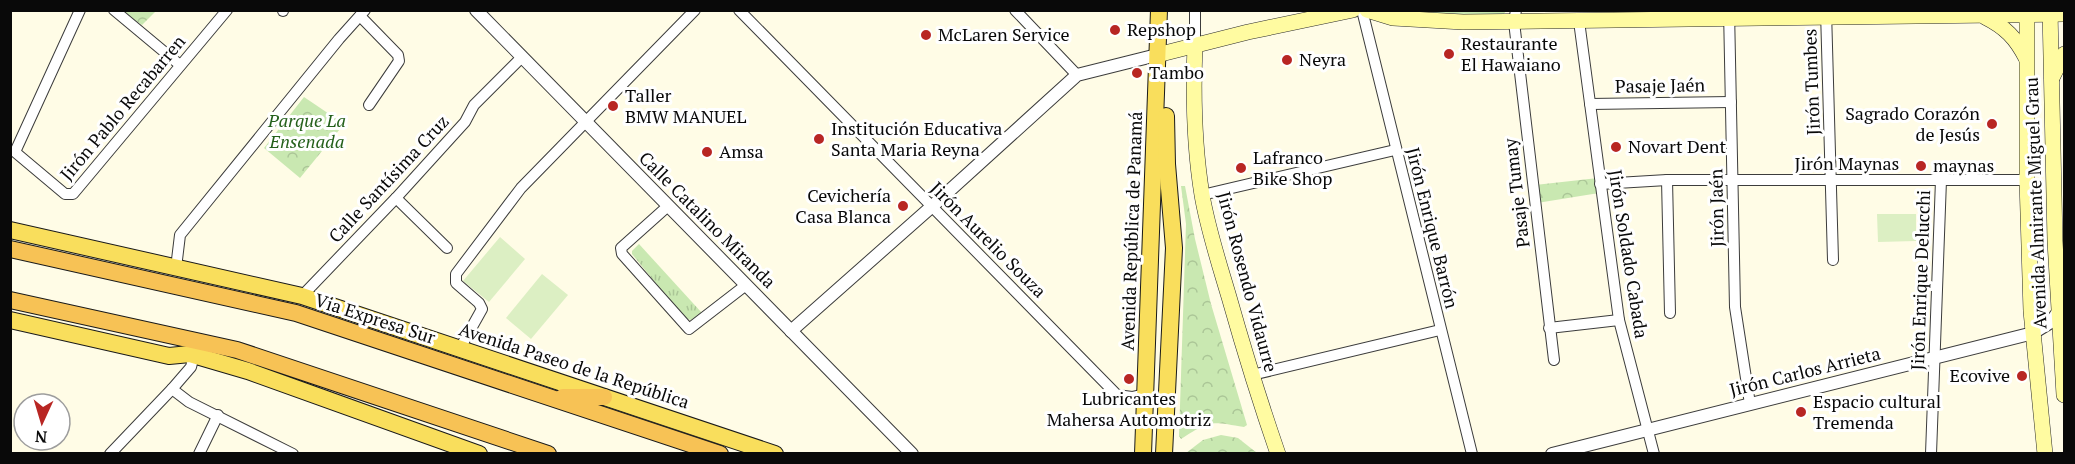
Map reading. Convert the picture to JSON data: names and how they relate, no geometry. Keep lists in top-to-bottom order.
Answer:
{
  "streets": {
    "highway": ["Via Expresa Sur"],
    "main road": [
      "Avenida Almirante Miguel Grau",
      "Avenida República de Panamá",
      "Jirón Rosendo Vidaurre",
      "Avenida Paseo de la República"
    ],
    "street": [
      "Jirón Tumbes",
      "Pasaje Jaén",
      "Jirón Pablo Recabarren",
      "Jirón Maynas",
      "Calle Santísima Cruz",
      "Pasaje Tumay",
      "Jirón Jaén",
      "Calle Catalino Miranda",
      "Jirón Enrique Barrón",
      "Jirón Aurelio Souza",
      "Jirón Soldado Cabada",
      "Jirón Enrique Delucchi",
      "Jirón Carlos Arrieta"
    ]
  },
  "crossings": [
    ["Jirón Tumbes", "Jirón Maynas"],
    ["Pasaje Jaén", "Jirón Jaén"],
    ["Pasaje Jaén", "Jirón Soldado Cabada"],
    ["Jirón Maynas", "Avenida Almirante Miguel Grau"],
    ["Jirón Maynas", "Jirón Jaén"],
    ["Jirón Maynas", "Jirón Soldado Cabada"],
    ["Jirón Maynas", "Jirón Enrique Delucchi"],
    ["Calle Santísima Cruz", "Calle Catalino Miranda"],
    ["Calle Santísima Cruz", "Avenida Paseo de la República"],
    ["Avenida Almirante Miguel Grau", "Jirón Carlos Arrieta"],
    ["Jirón Jaén", "Jirón Carlos Arrieta"],
    ["Avenida República de Panamá", "Jirón Aurelio Souza"],
    ["Jirón Soldado Cabada", "Jirón Carlos Arrieta"],
    ["Jirón Enrique Delucchi", "Jirón Carlos Arrieta"]
  ],
  "parks": ["Parque La Ensenada"],
  "places": [
    "Repshop",
    "McLaren Service",
    "Restaurante El Hawaiano",
    "Neyra",
    "Tambo",
    "Taller BMW MANUEL",
    "Sagrado Corazón de Jesús",
    "Institución Educativa Santa Maria Reyna",
    "Novart Dent",
    "Amsa",
    "maynas",
    "Lafranco Bike Shop",
    "Cevichería Casa Blanca",
    "Ecovive",
    "Lubricantes Mahersa Automotriz",
    "Espacio cultural Tremenda"
  ],
  "north": "bottom"
}
